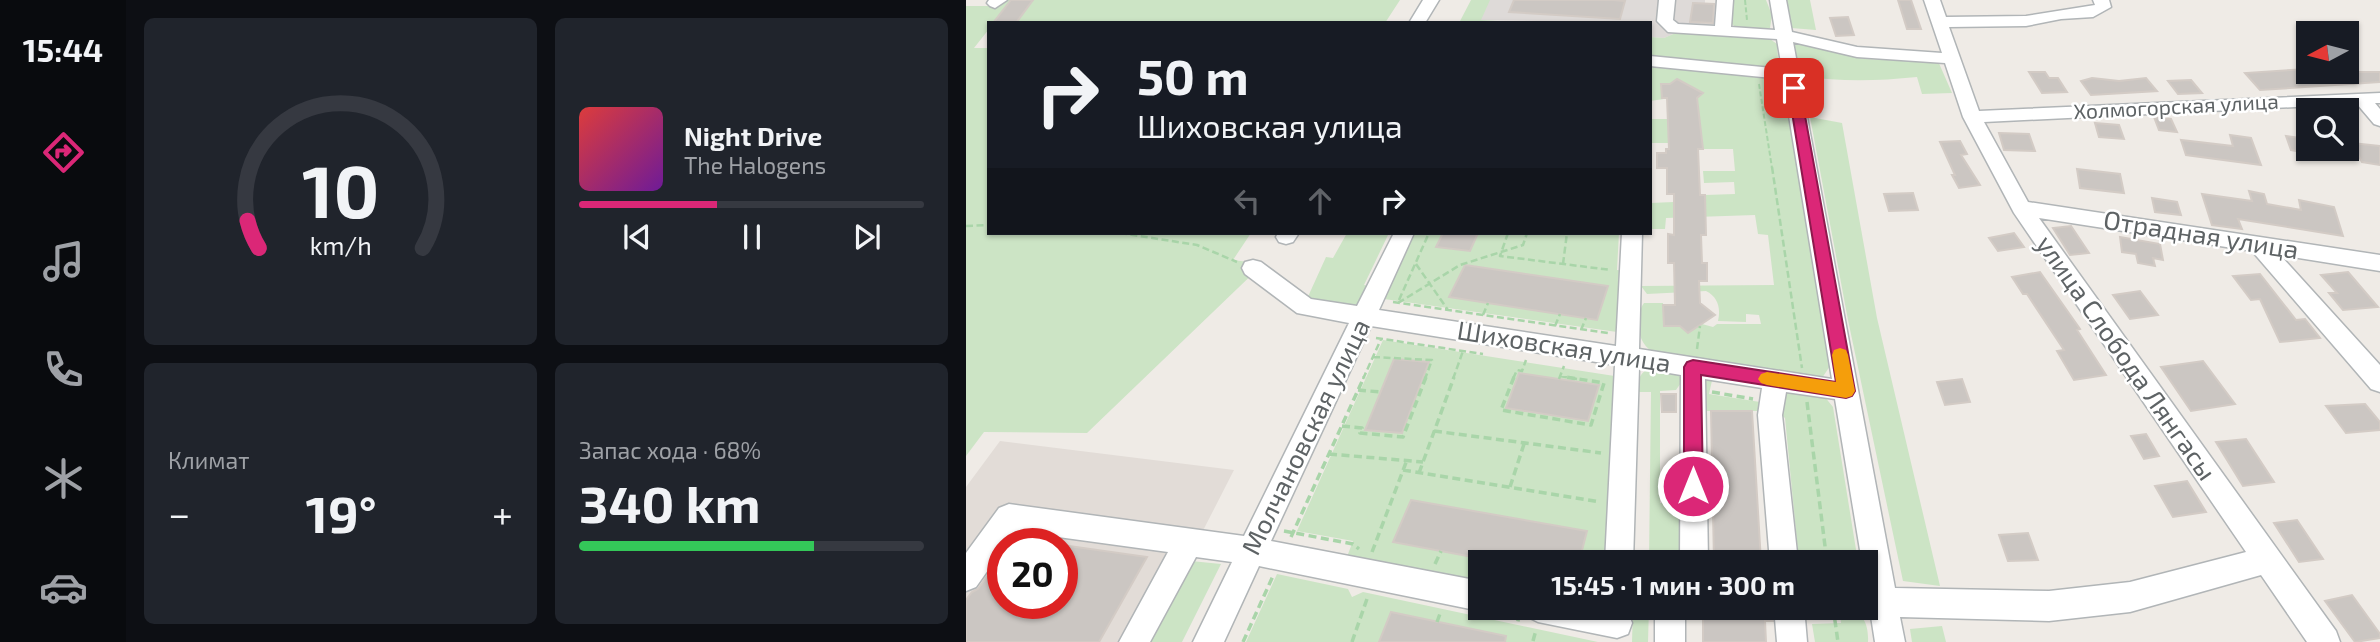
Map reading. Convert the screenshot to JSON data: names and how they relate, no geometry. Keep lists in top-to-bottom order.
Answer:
{
  "streets": {
    "street": [
      "Холмогорская улица",
      "Отрадная улица",
      "Шиховская улица",
      "улица Слобода Лянгасы",
      "Молчановская улица"
    ]
  },
  "crossings": [
    ["Холмогорская улица", "улица Слобода Лянгасы"],
    ["Отрадная улица", "улица Слобода Лянгасы"],
    ["Шиховская улица", "Молчановская улица"]
  ],
  "north": "left",
  "page": {
    "tabs": "15:44",
    "turn": ["50 m", "Шиховская улица"],
    "song": ["Night Drive", "The Halogens"],
    "tile": [
      "Климат",
      ["Запас хода · 68%", "340 km"]
    ],
    "heat": ["−", "19°", "+"],
    "limit": "20",
    "trip": "15:45 · 1 мин · 300 m",
    "gauge": ["10", "km/h"]
  }
}
